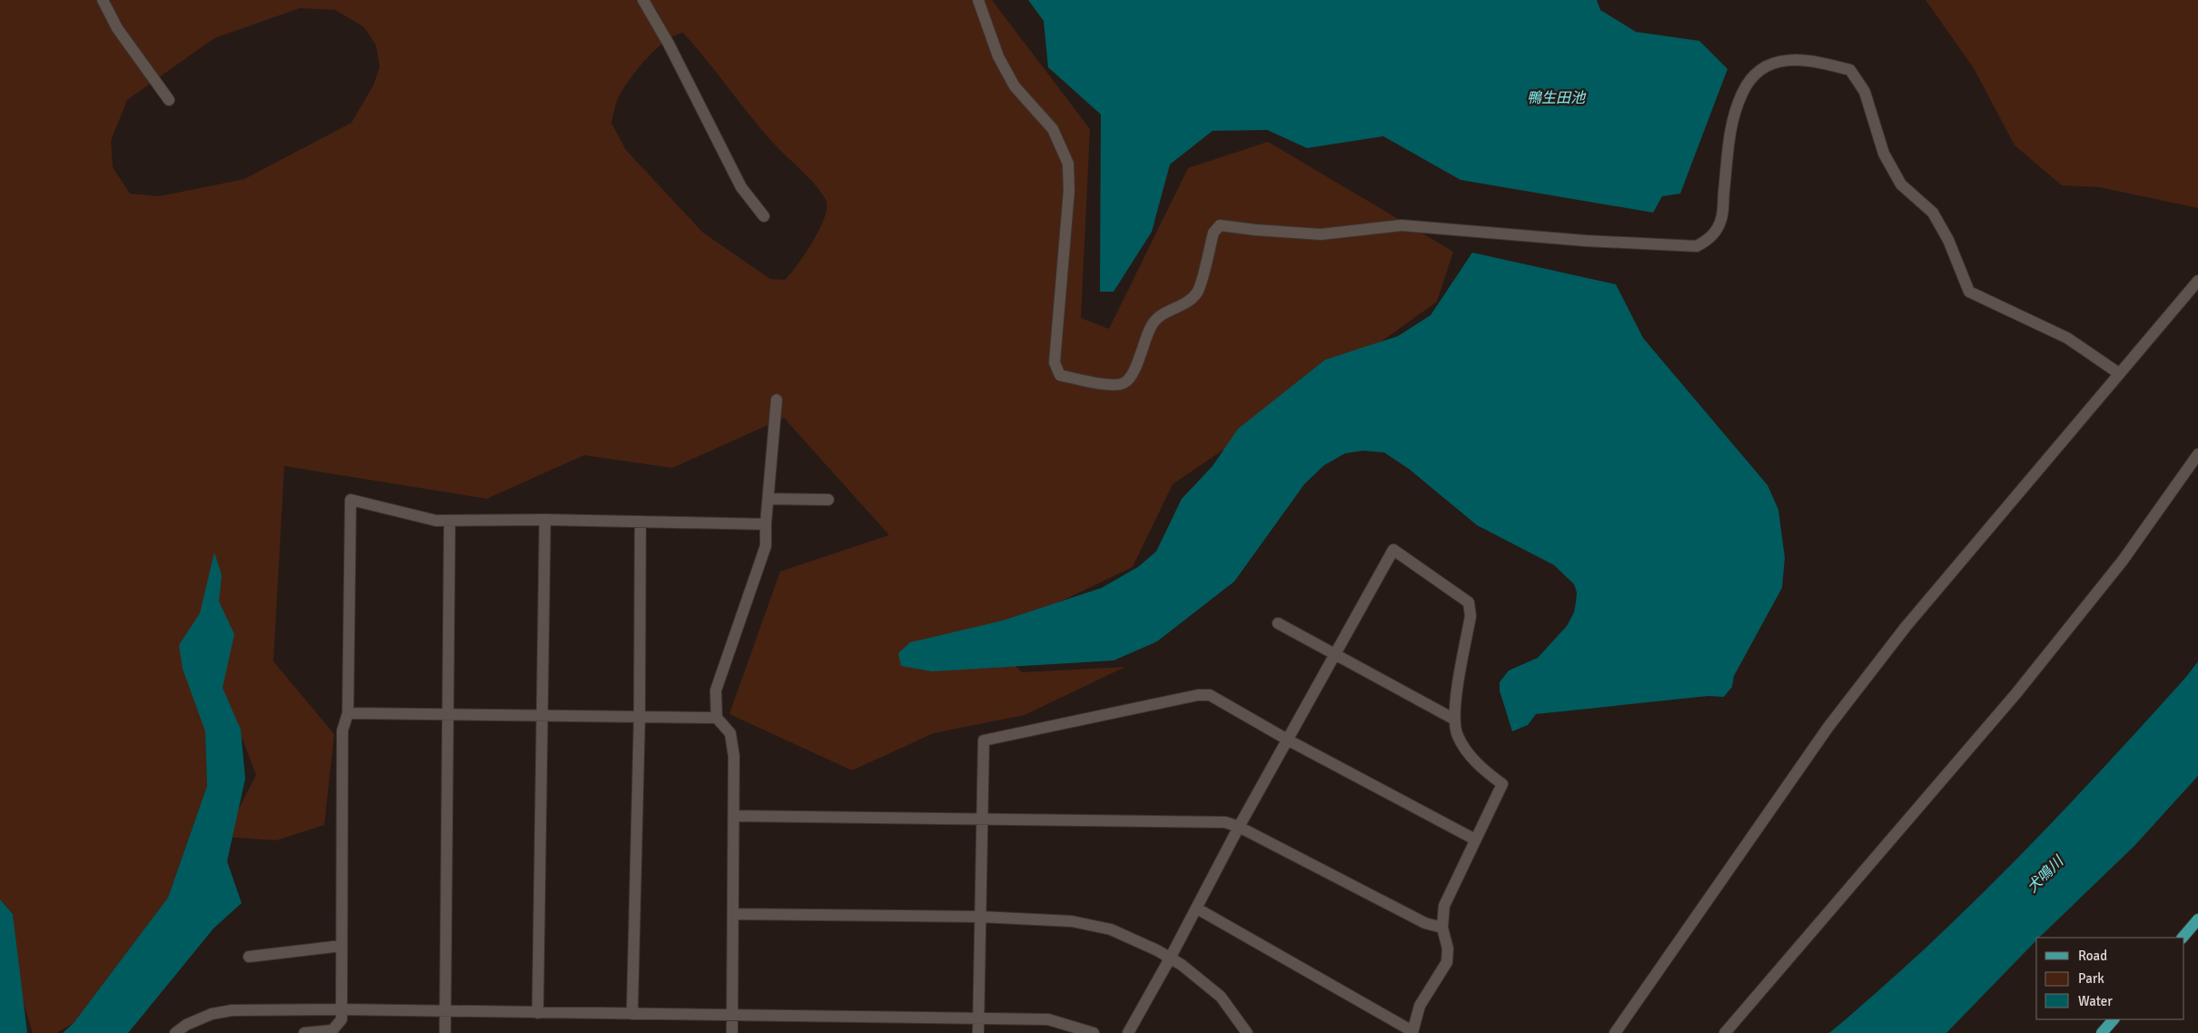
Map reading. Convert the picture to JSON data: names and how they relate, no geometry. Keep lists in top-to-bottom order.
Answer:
{
  "water": ["鴨生田池", "犬鳴川"],
  "legend": ["Road", "Park", "Water"]
}
